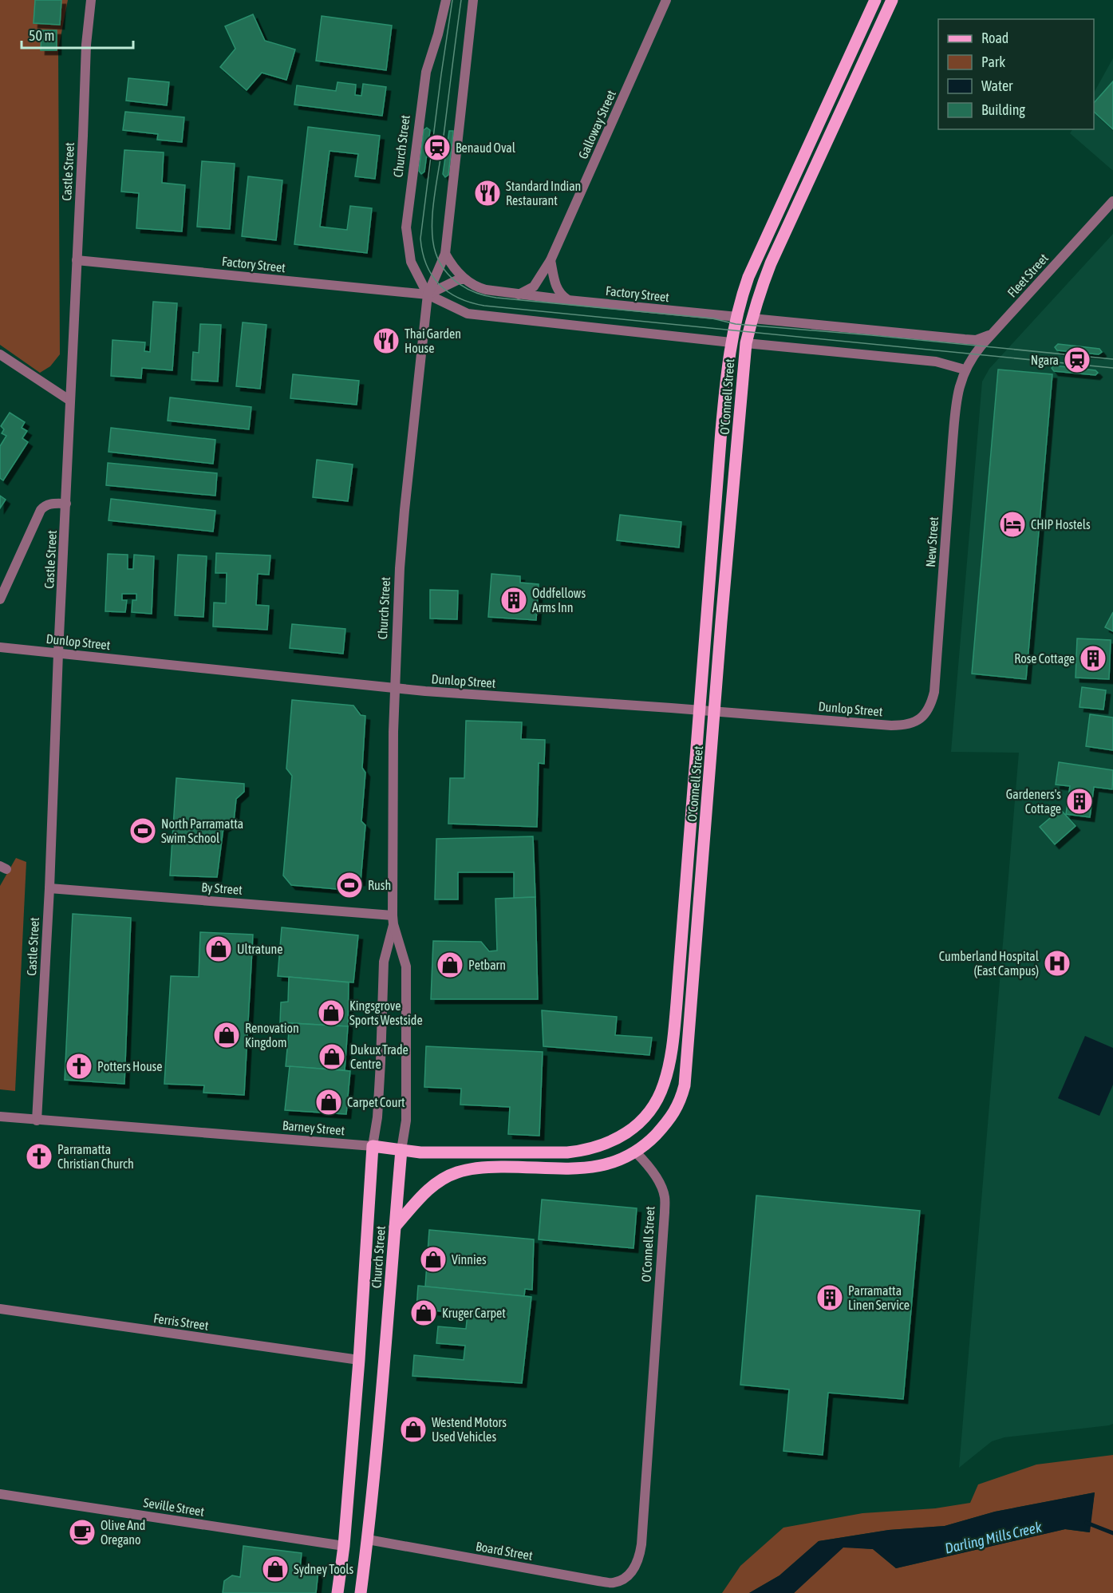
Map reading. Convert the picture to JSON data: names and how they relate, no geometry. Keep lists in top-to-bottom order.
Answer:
{
  "streets": {
    "main road": ["Church Street", "O'Connell Street", "Barney Street"],
    "street": [
      "Galloway Street",
      "Castle Street",
      "Factory Street",
      "Fleet Street",
      "New Street",
      "Dunlop Street",
      "By Street",
      "Ferris Street",
      "Seville Street",
      "Board Street"
    ]
  },
  "crossings": [
    ["Galloway Street", "Factory Street"],
    ["Church Street", "Factory Street"],
    ["Church Street", "Dunlop Street"],
    ["Church Street", "By Street"],
    ["Church Street", "Barney Street"],
    ["Church Street", "Ferris Street"],
    ["Church Street", "Seville Street"],
    ["Church Street", "Board Street"],
    ["Castle Street", "Factory Street"],
    ["Castle Street", "Dunlop Street"],
    ["Castle Street", "By Street"],
    ["Castle Street", "Barney Street"],
    ["Factory Street", "O'Connell Street"],
    ["Fleet Street", "New Street"],
    ["O'Connell Street", "Dunlop Street"],
    ["O'Connell Street", "Barney Street"],
    ["O'Connell Street", "Board Street"],
    ["New Street", "Dunlop Street"]
  ],
  "water": ["Darling Mills Creek"],
  "places": {
    "station": ["Benaud Oval", "Ngara"],
    "restaurant": ["Standard Indian Restaurant", "Thai Garden House"],
    "hotel": ["CHIP Hostels"],
    "building": [
      "Oddfellows Arms Inn",
      "Rose Cottage",
      "Gardeners's Cottage",
      "Parramatta Linen Service"
    ],
    "sports": ["North Parramatta Swim School", "Rush"],
    "shop": [
      "Ultratune",
      "Petbarn",
      "Kingsgrove Sports Westside",
      "Renovation Kingdom",
      "Dukux Trade Centre",
      "Carpet Court",
      "Vinnies",
      "Kruger Carpet",
      "Westend Motors Used Vehicles",
      "Sydney Tools"
    ],
    "hospital": ["Cumberland Hospital (East Campus)"],
    "church": ["Potters House", "Parramatta Christian Church"],
    "cafe": ["Olive And Oregano"]
  },
  "legend": [
    "Road",
    "Park",
    "Water",
    "Building"
  ],
  "scale_bar": "50 m"
}
